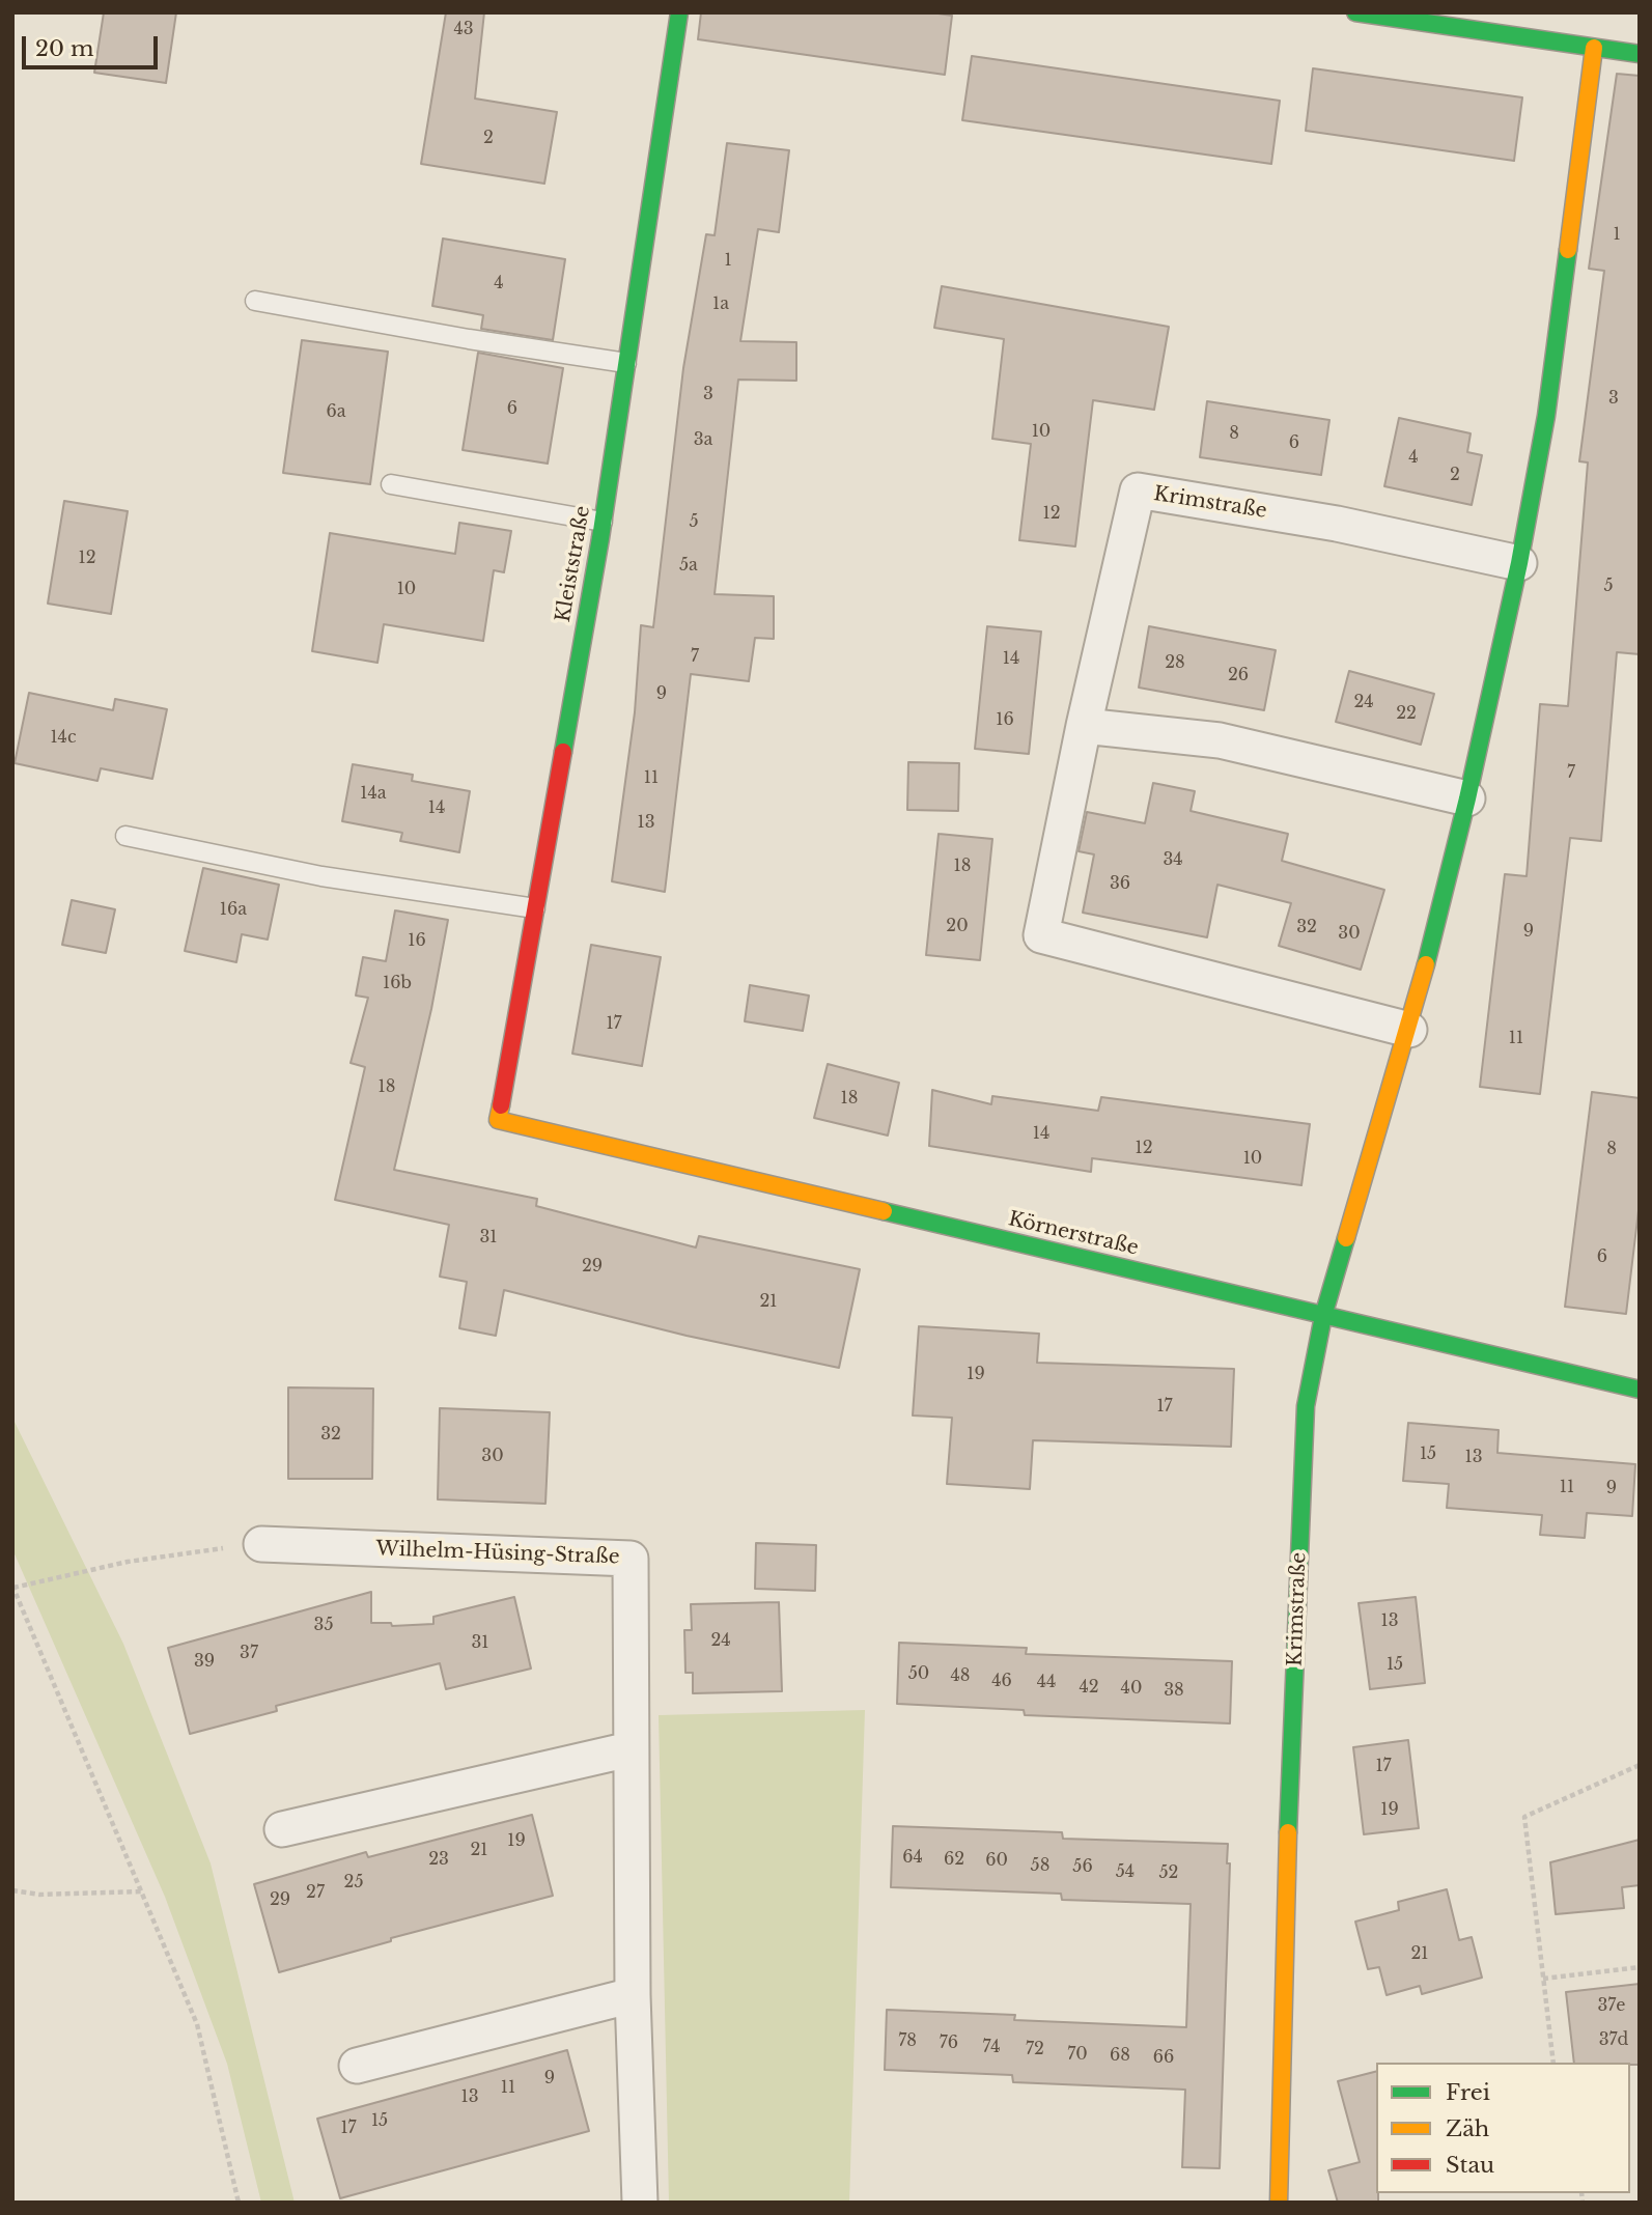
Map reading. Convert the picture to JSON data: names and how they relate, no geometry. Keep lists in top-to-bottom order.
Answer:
{
  "streets": {
    "street": [
      "Krimstraße",
      "Kleiststraße",
      "Körnerstraße",
      "Wilhelm-Hüsing-Straße"
    ]
  },
  "crossings": [
    ["Krimstraße", "Körnerstraße"],
    ["Kleiststraße", "Körnerstraße"]
  ],
  "house_numbers": [
    "43",
    "2",
    "1",
    "1",
    "4",
    "1a",
    "3",
    "3",
    "6",
    "6a",
    "10",
    "8",
    "3a",
    "6",
    "4",
    "2",
    "12",
    "5",
    "12",
    "5a",
    "5",
    "10",
    "7",
    "14",
    "28",
    "26",
    "9",
    "24",
    "22",
    "16",
    "14c",
    "7",
    "11",
    "14a",
    "14",
    "13",
    "34",
    "18",
    "36",
    "16a",
    "20",
    "32",
    "9",
    "30",
    "16",
    "16b",
    "17",
    "11",
    "18",
    "18",
    "14",
    "12",
    "8",
    "10",
    "31",
    "6",
    "29",
    "21",
    "19",
    "17",
    "32",
    "15",
    "30",
    "13",
    "11",
    "9",
    "13",
    "35",
    "24",
    "31",
    "37",
    "39",
    "15",
    "50",
    "48",
    "46",
    "44",
    "42",
    "40",
    "38",
    "17",
    "19",
    "19",
    "21",
    "64",
    "23",
    "62",
    "60",
    "58",
    "56",
    "54",
    "52",
    "25",
    "27",
    "29",
    "21",
    "37e",
    "37d",
    "78",
    "76",
    "74",
    "72",
    "70",
    "68",
    "66",
    "9",
    "11",
    "13",
    "15",
    "17"
  ],
  "legend": ["Frei", "Zäh", "Stau"],
  "scale_bar": "20 m"
}
